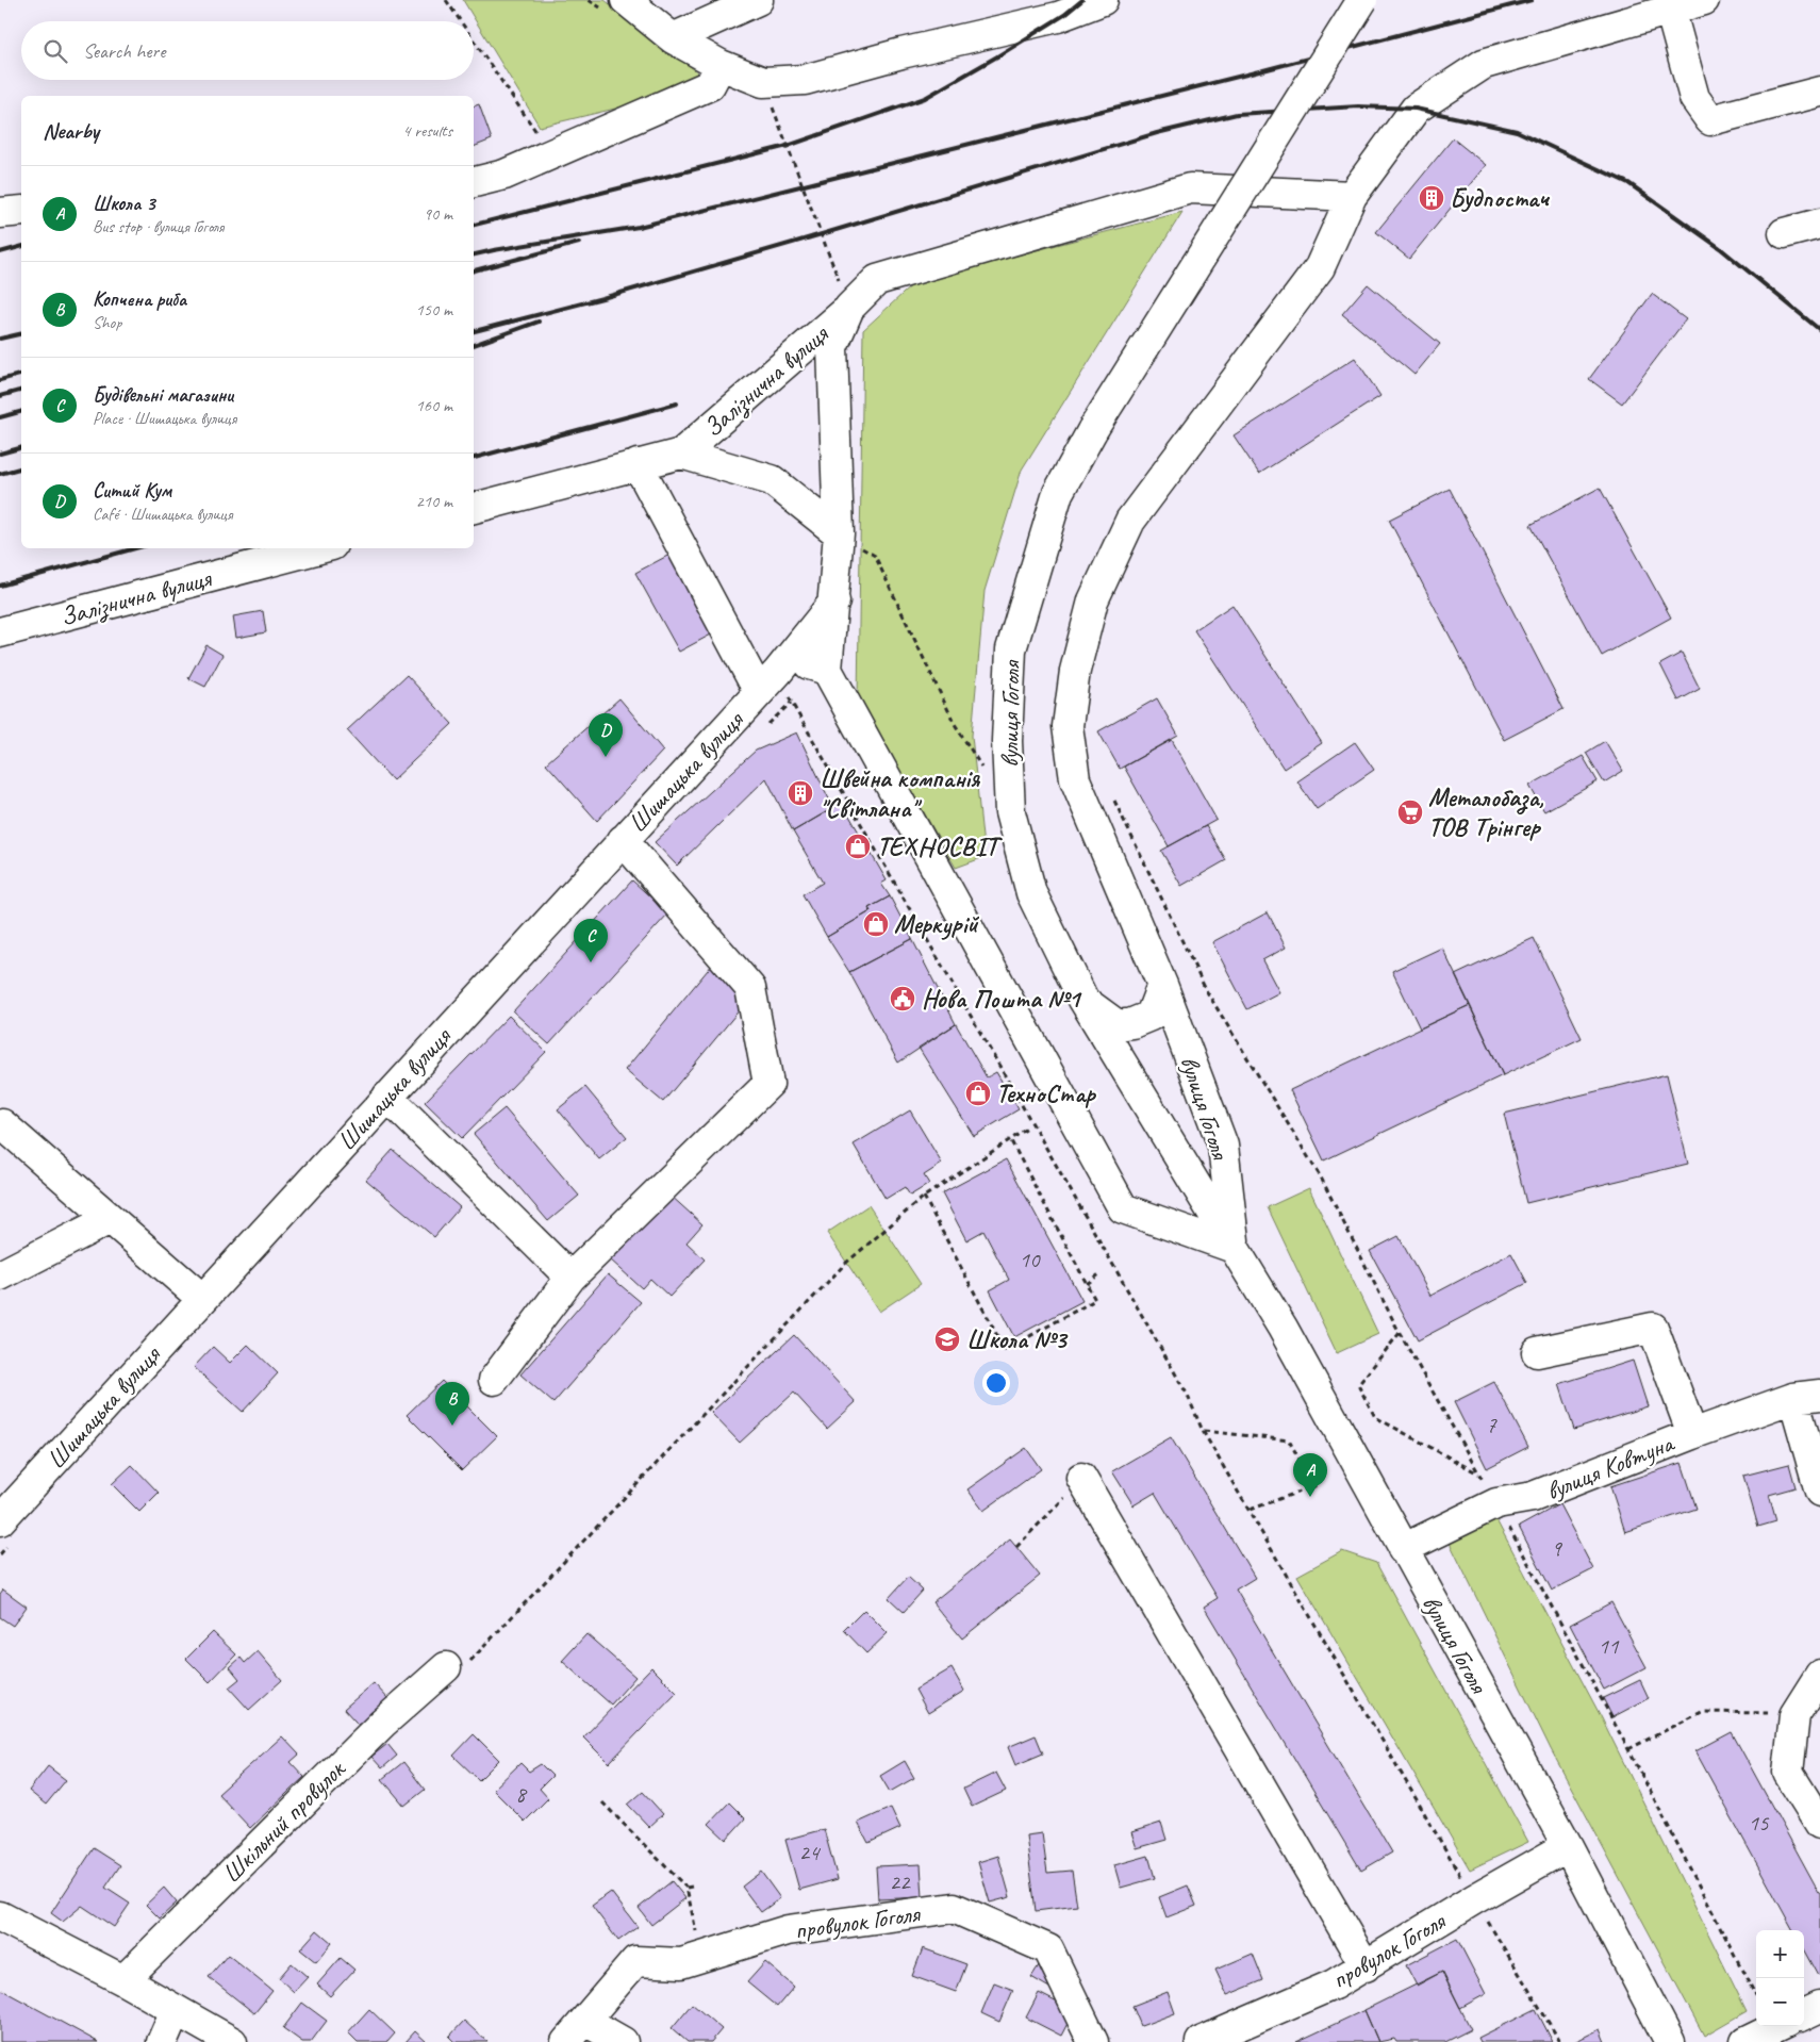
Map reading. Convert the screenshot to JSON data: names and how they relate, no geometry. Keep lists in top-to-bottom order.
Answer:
{
  "streets": {
    "street": [
      "Залізнична вулиця",
      "вулиця Гоголя",
      "Шишацька вулиця",
      "вулиця Ковтуна",
      "Шкільний провулок",
      "провулок Гоголя"
    ]
  },
  "crossings": [
    ["вулиця Гоголя", "вулиця Ковтуна"],
    ["вулиця Гоголя", "провулок Гоголя"]
  ],
  "places": {
    "building": ["Будпостач", "Швейна компанія \"Світлана\""],
    "supermarket": ["Металобаза, ТОВ Трінгер"],
    "shop": ["ТЕХНОСВІТ", "Меркурій", "ТехноСтар"],
    "public building": ["Нова Пошта №1"],
    "school or university": ["Школа №3"]
  },
  "house_numbers": [
    "10",
    "7",
    "9",
    "11",
    "8",
    "15",
    "24",
    "22"
  ],
  "page": {
    "search": "Search here",
    "heading": ["Nearby", "4 results"],
    "list": [
      {
        "mark": "A",
        "name": "Школа 3",
        "note": "Bus stop · вулиця Гоголя",
        "value": "90 m"
      },
      {
        "mark": "B",
        "name": "Копчена риба",
        "note": "Shop",
        "value": "150 m"
      },
      {
        "mark": "C",
        "name": "Будівельні магазини",
        "note": "Place · Шишацька вулиця",
        "value": "160 m"
      },
      {
        "mark": "D",
        "name": "Ситий Кум",
        "note": "Café · Шишацька вулиця",
        "value": "210 m"
      }
    ],
    "pins": [
      "D",
      "C",
      "B",
      "A"
    ],
    "map_buttons": ["+", "−"]
  }
}
